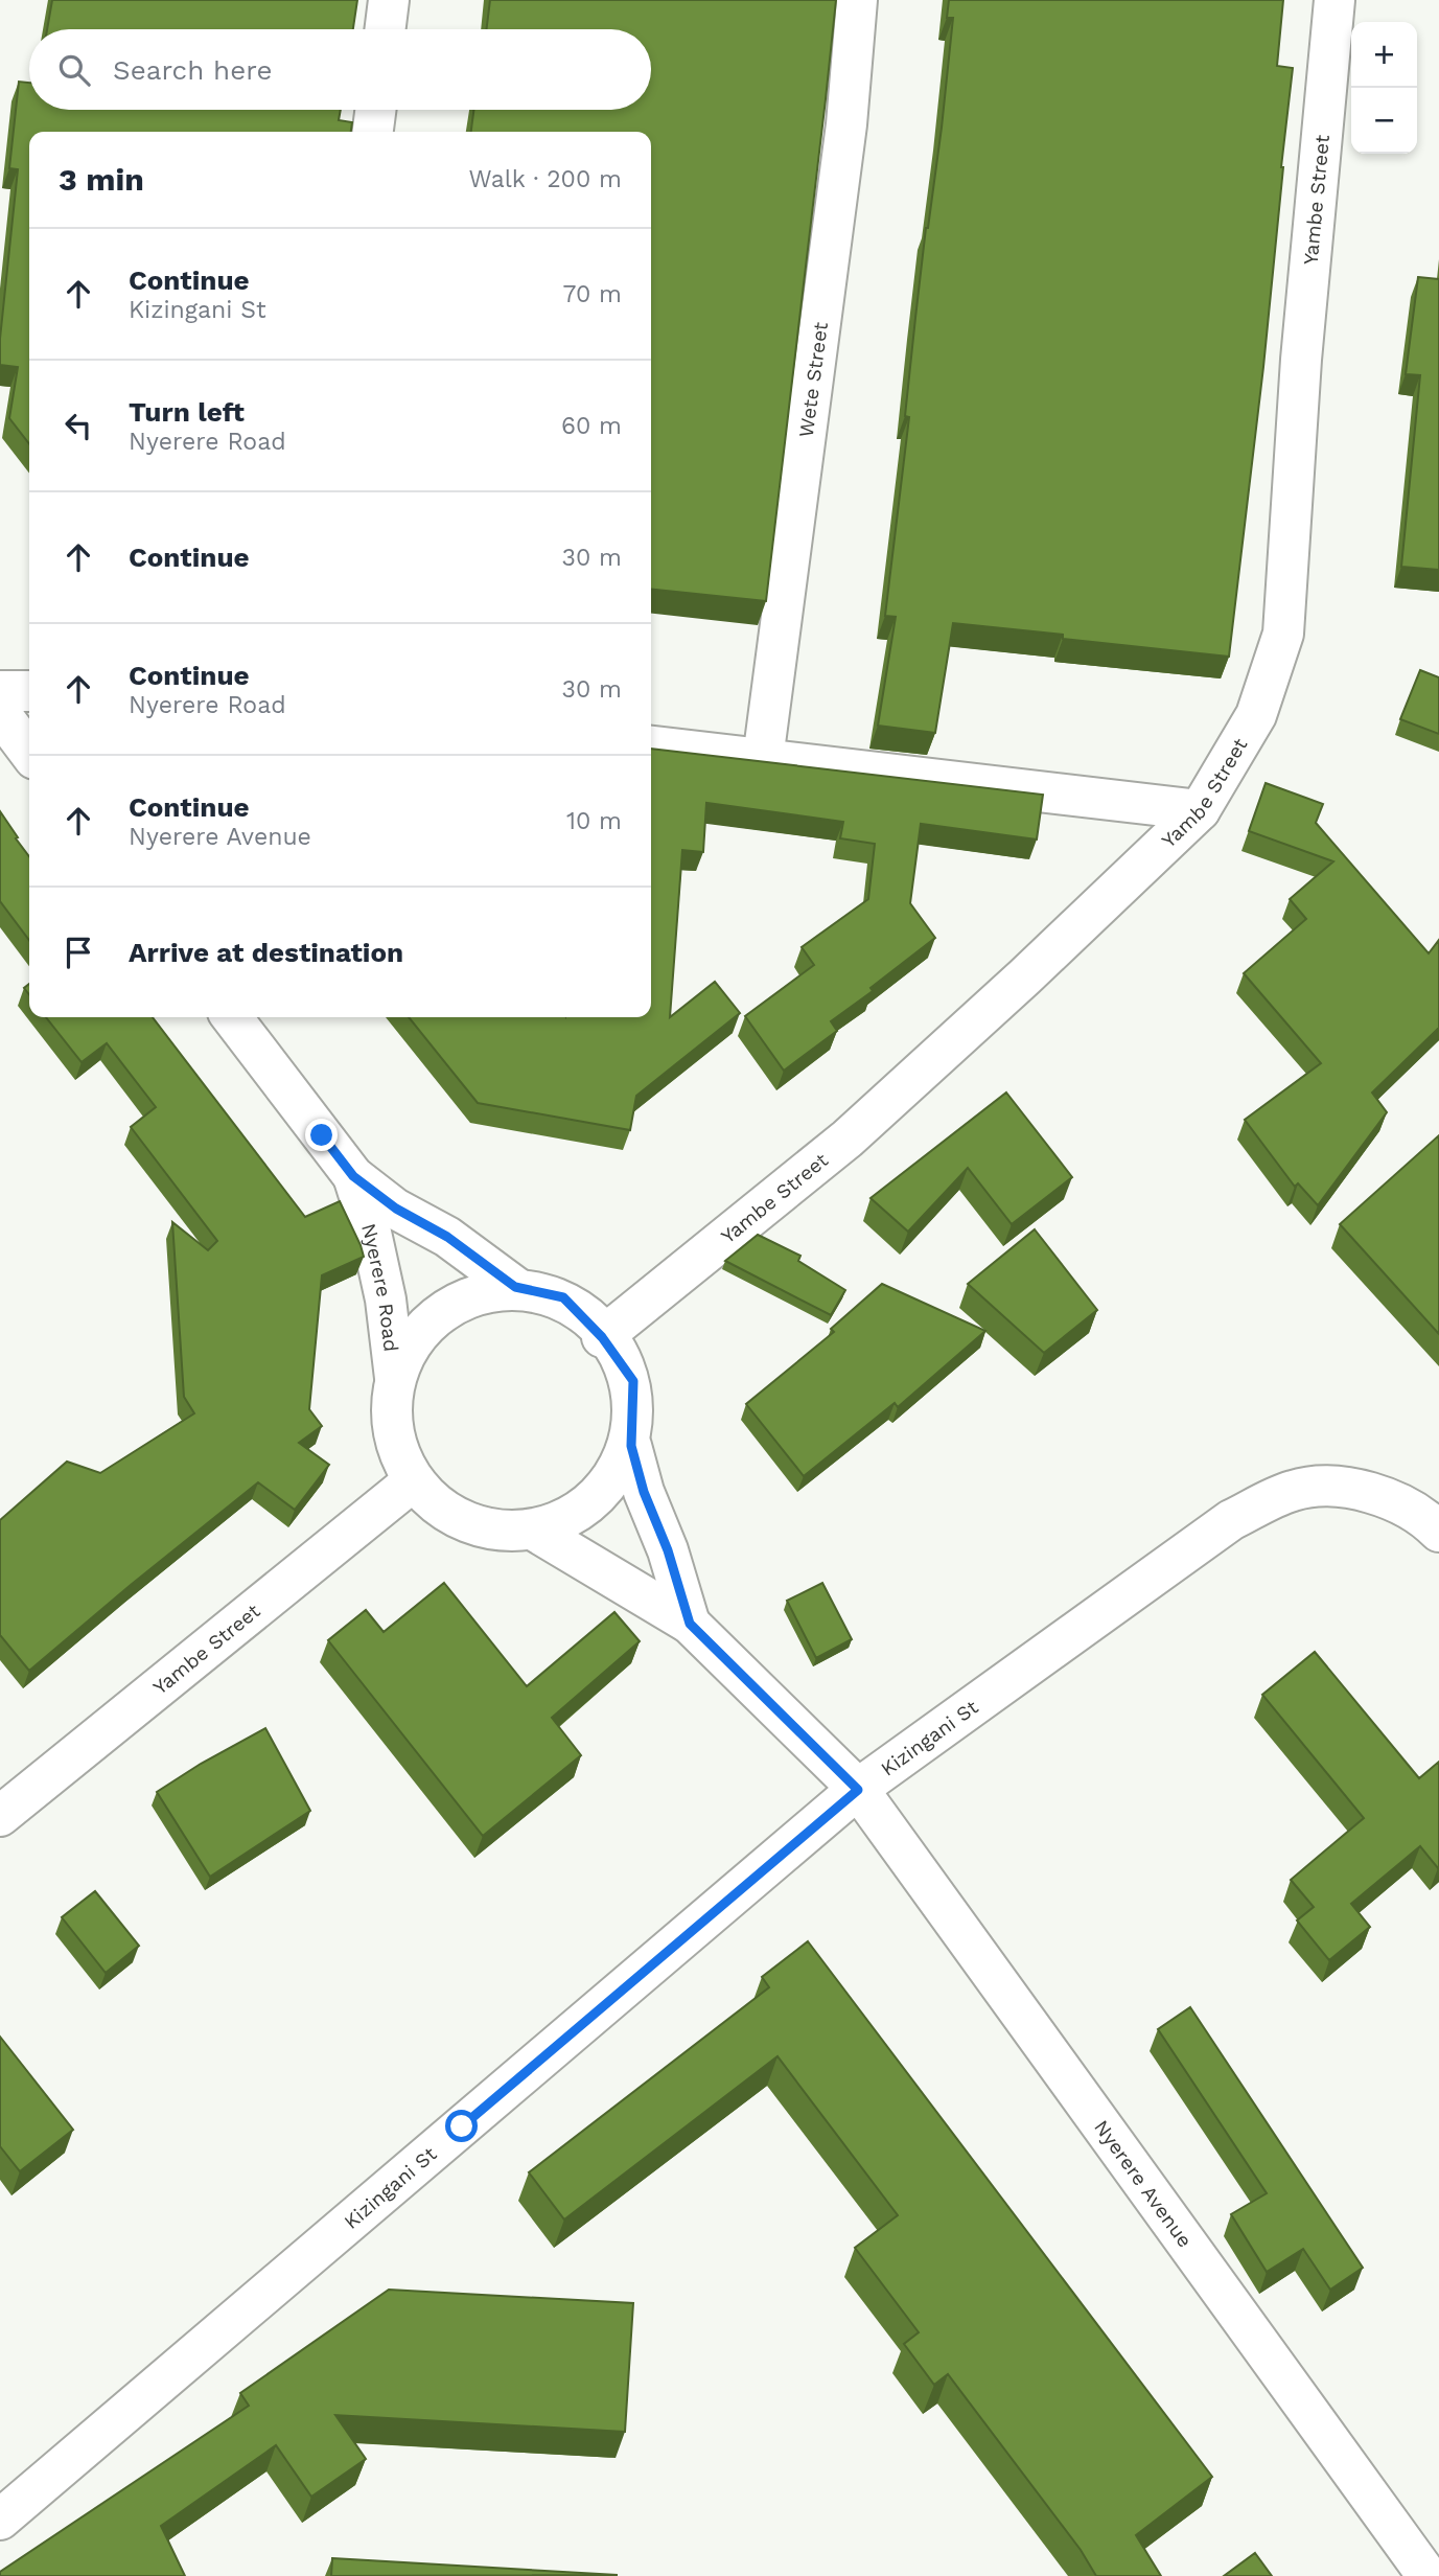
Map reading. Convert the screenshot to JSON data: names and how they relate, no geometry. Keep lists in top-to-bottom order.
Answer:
{
  "streets": {
    "street": [
      "Yambe Street",
      "Wete Street",
      "Nyerere Road",
      "Kizingani St",
      "Nyerere Avenue"
    ]
  },
  "crossings": [
    ["Yambe Street", "Nyerere Road"],
    ["Kizingani St", "Nyerere Avenue"]
  ],
  "page": {
    "map_buttons": ["+", "−"],
    "search": "Search here",
    "heading": ["3 min", "Walk · 200 m"],
    "list": [
      ["Continue", "Kizingani St", "70 m"],
      ["Turn left", "Nyerere Road", "60 m"],
      ["Continue", "30 m"],
      ["Continue", "Nyerere Road", "30 m"],
      ["Continue", "Nyerere Avenue", "10 m"],
      "Arrive at destination"
    ]
  }
}
